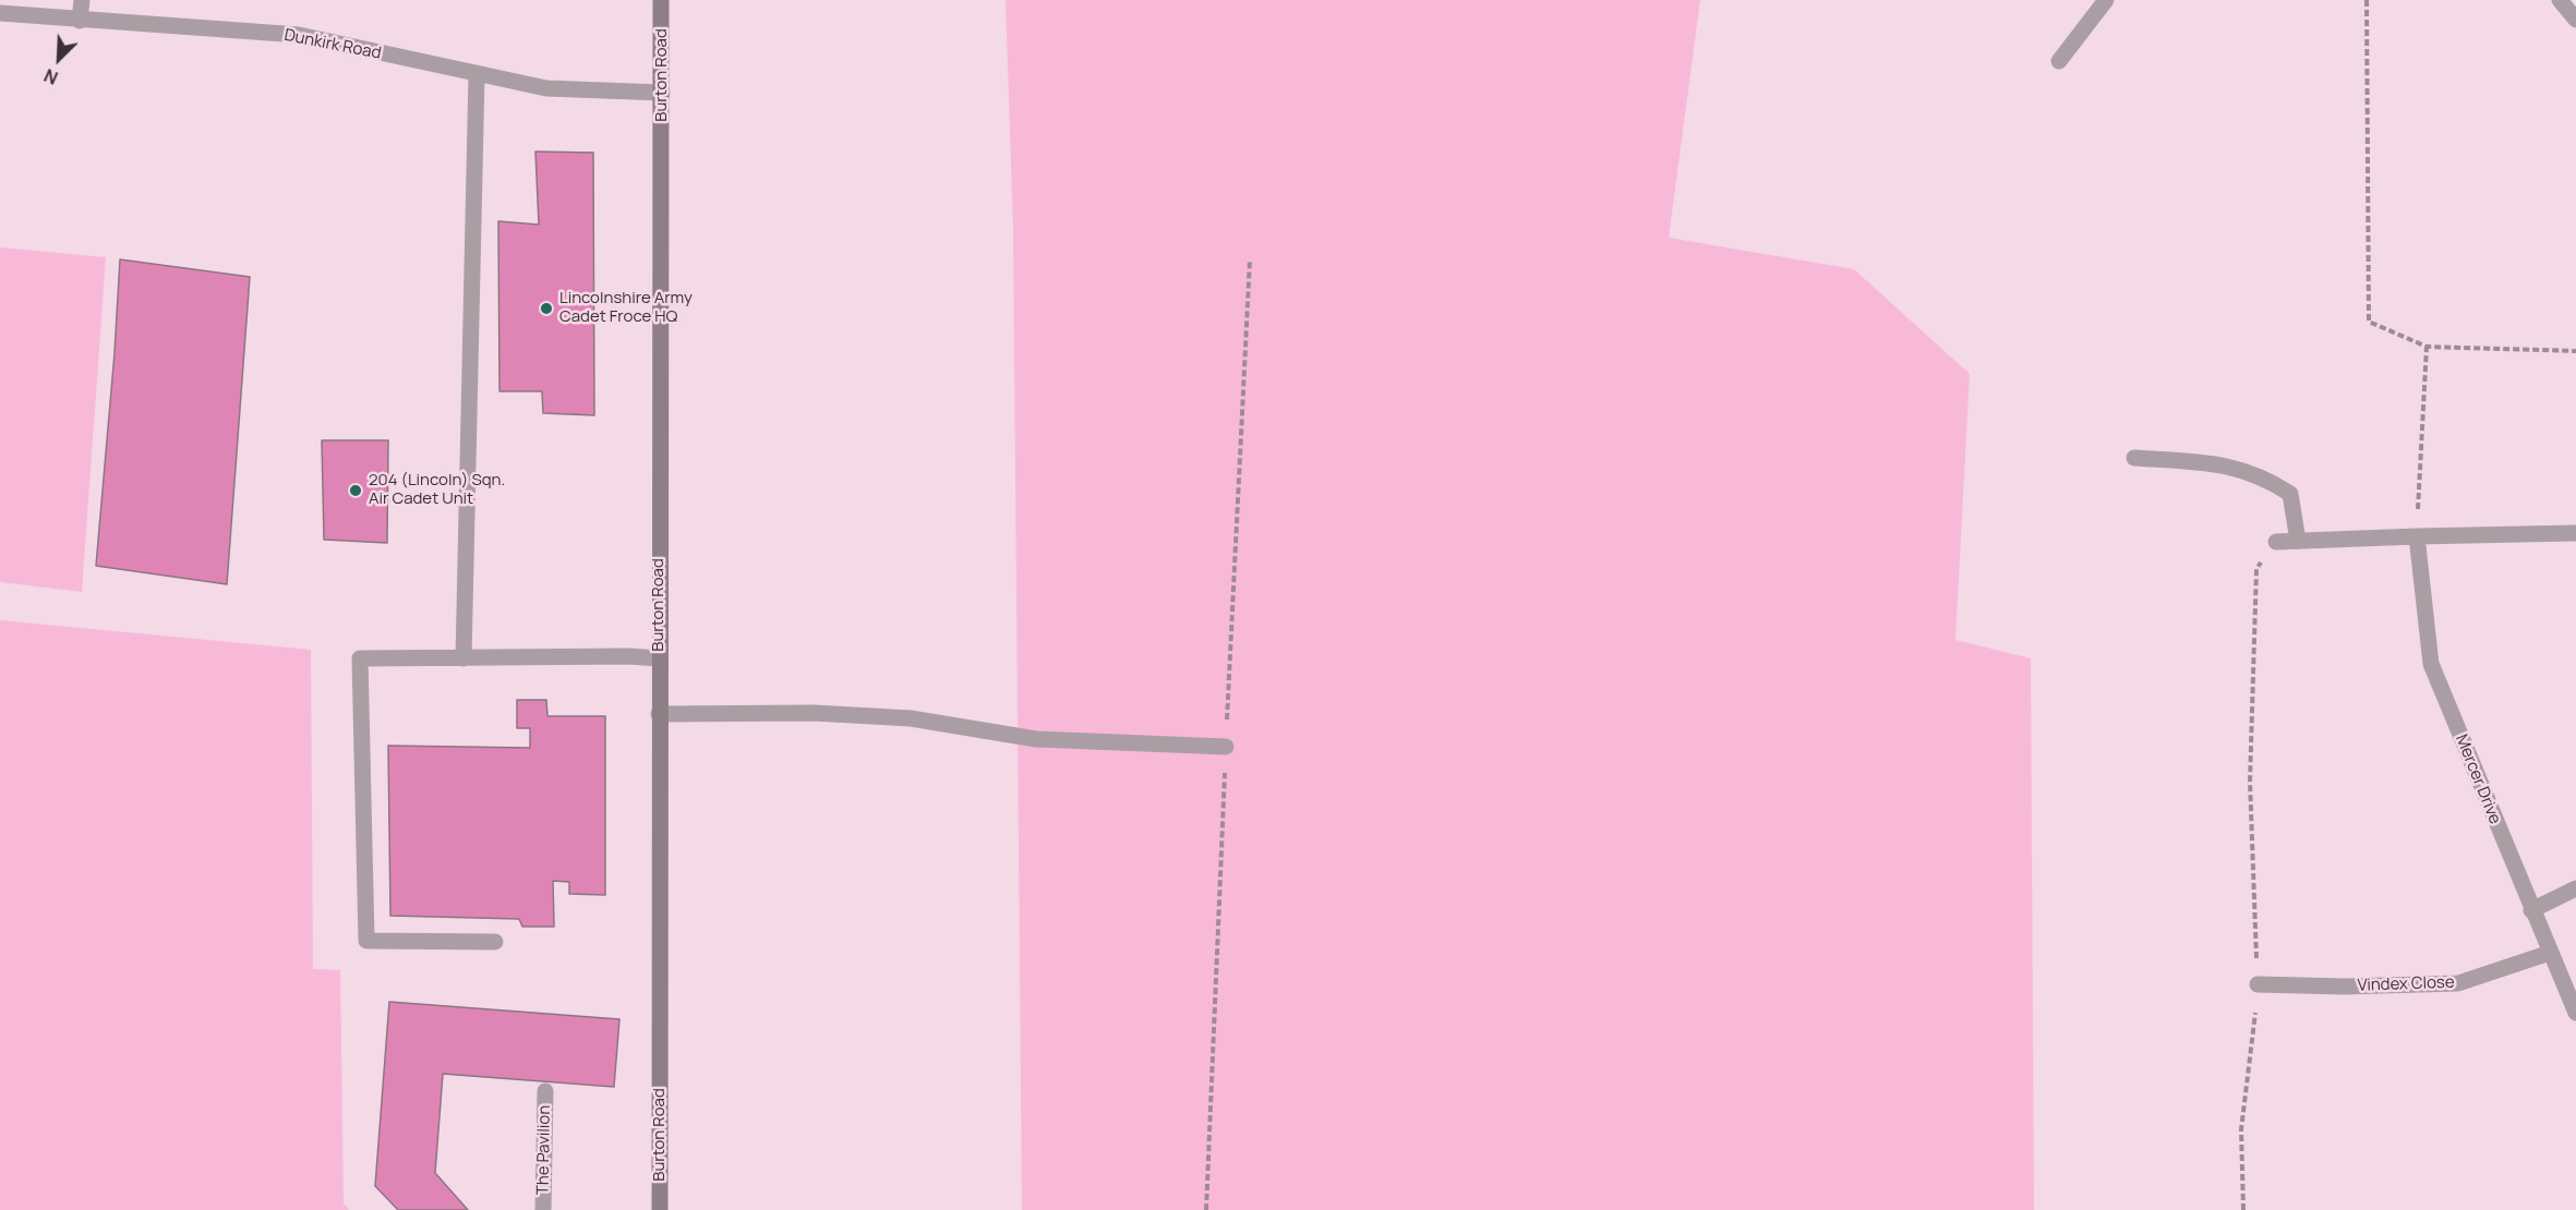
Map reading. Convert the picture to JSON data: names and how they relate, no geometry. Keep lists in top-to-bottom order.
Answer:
{
  "streets": {
    "main road": ["Burton Road"],
    "street": [
      "Dunkirk Road",
      "Mercer Drive",
      "Vindex Close",
      "The Pavilion"
    ]
  },
  "crossings": [
    ["Dunkirk Road", "Burton Road"],
    ["Mercer Drive", "Vindex Close"]
  ],
  "places": ["Lincolnshire Army Cadet Froce HQ", "204 (Lincoln) Sqn. Air Cadet Unit"],
  "north": "bottom left"
}
